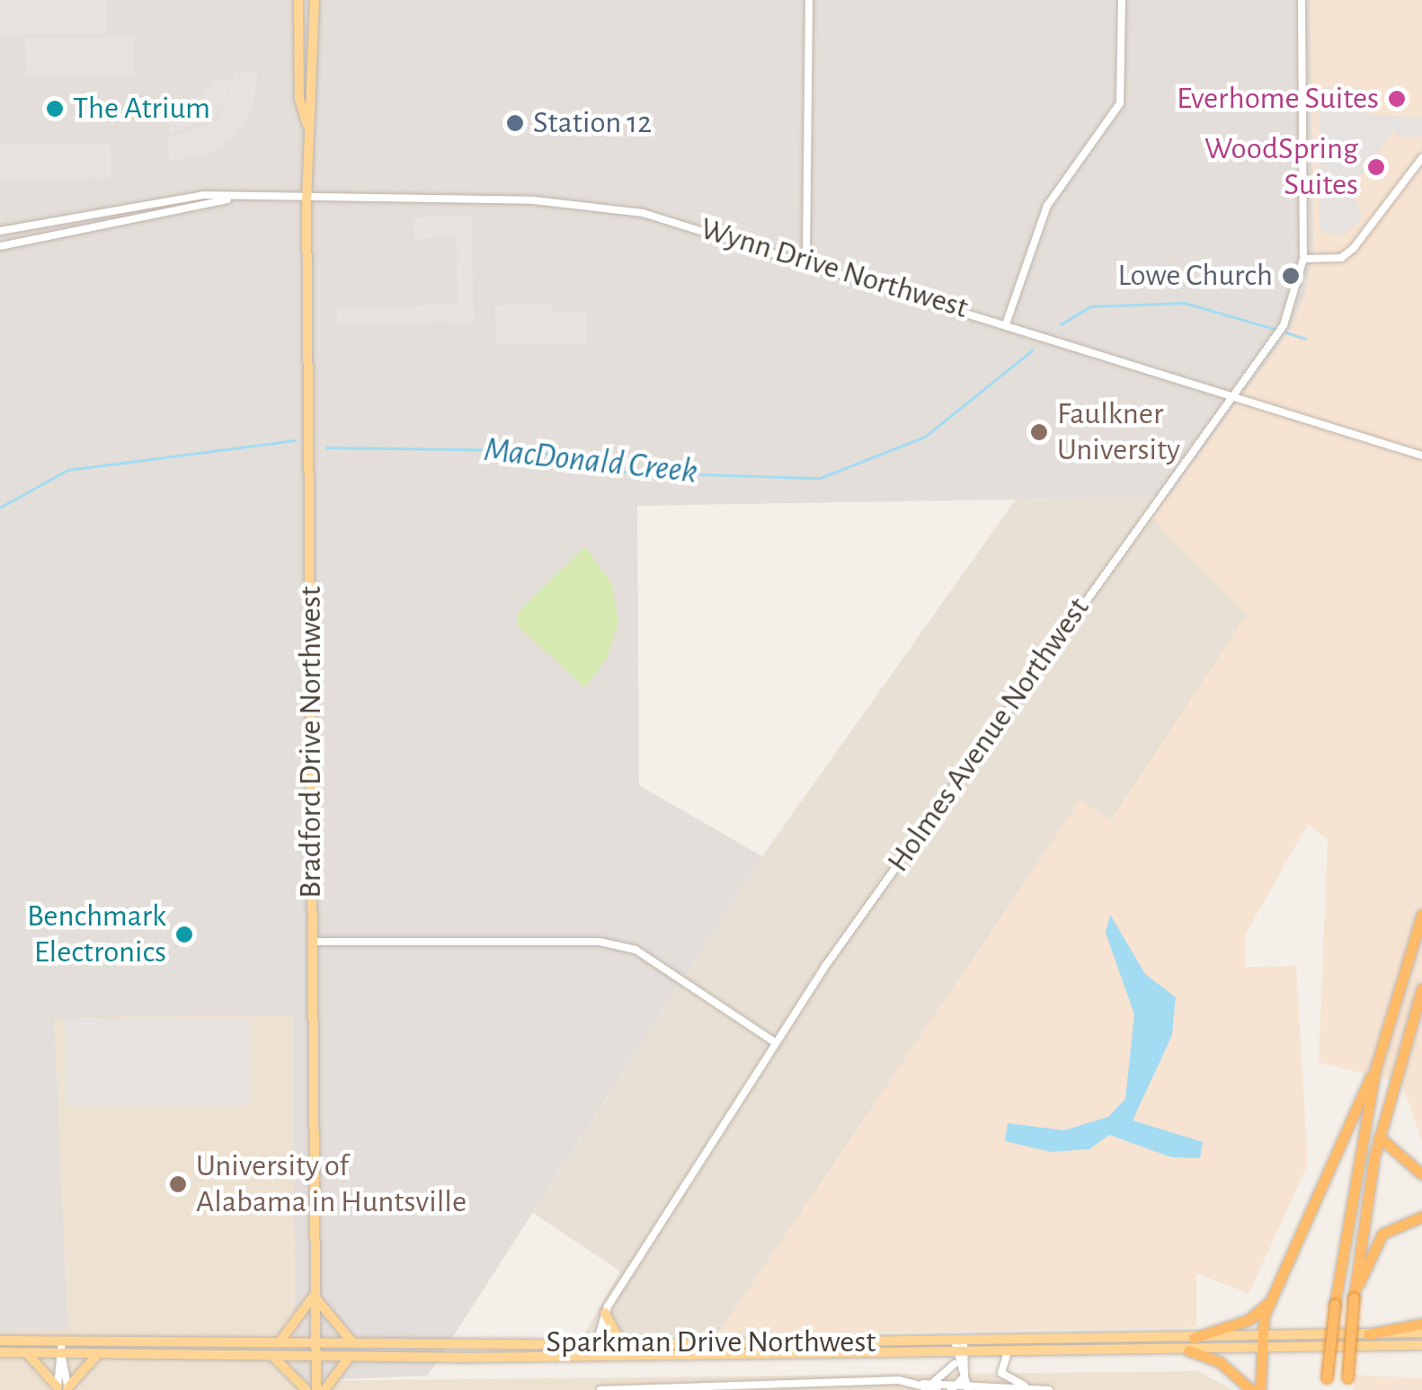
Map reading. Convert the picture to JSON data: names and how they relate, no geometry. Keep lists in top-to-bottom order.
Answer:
{
  "streets": {
    "main road": ["Bradford Drive Northwest", "Sparkman Drive Northwest"],
    "street": ["Wynn Drive Northwest", "Holmes Avenue Northwest"]
  },
  "crossings": [
    ["Wynn Drive Northwest", "Holmes Avenue Northwest"],
    ["Wynn Drive Northwest", "Bradford Drive Northwest"],
    ["Holmes Avenue Northwest", "Sparkman Drive Northwest"],
    ["Bradford Drive Northwest", "Sparkman Drive Northwest"]
  ],
  "water": ["MacDonald Creek"],
  "places": [
    "Everhome Suites",
    "The Atrium",
    "Station 12",
    "WoodSpring Suites",
    "Lowe Church",
    "Faulkner University",
    "Benchmark Electronics",
    "University of Alabama in Huntsville"
  ]
}
